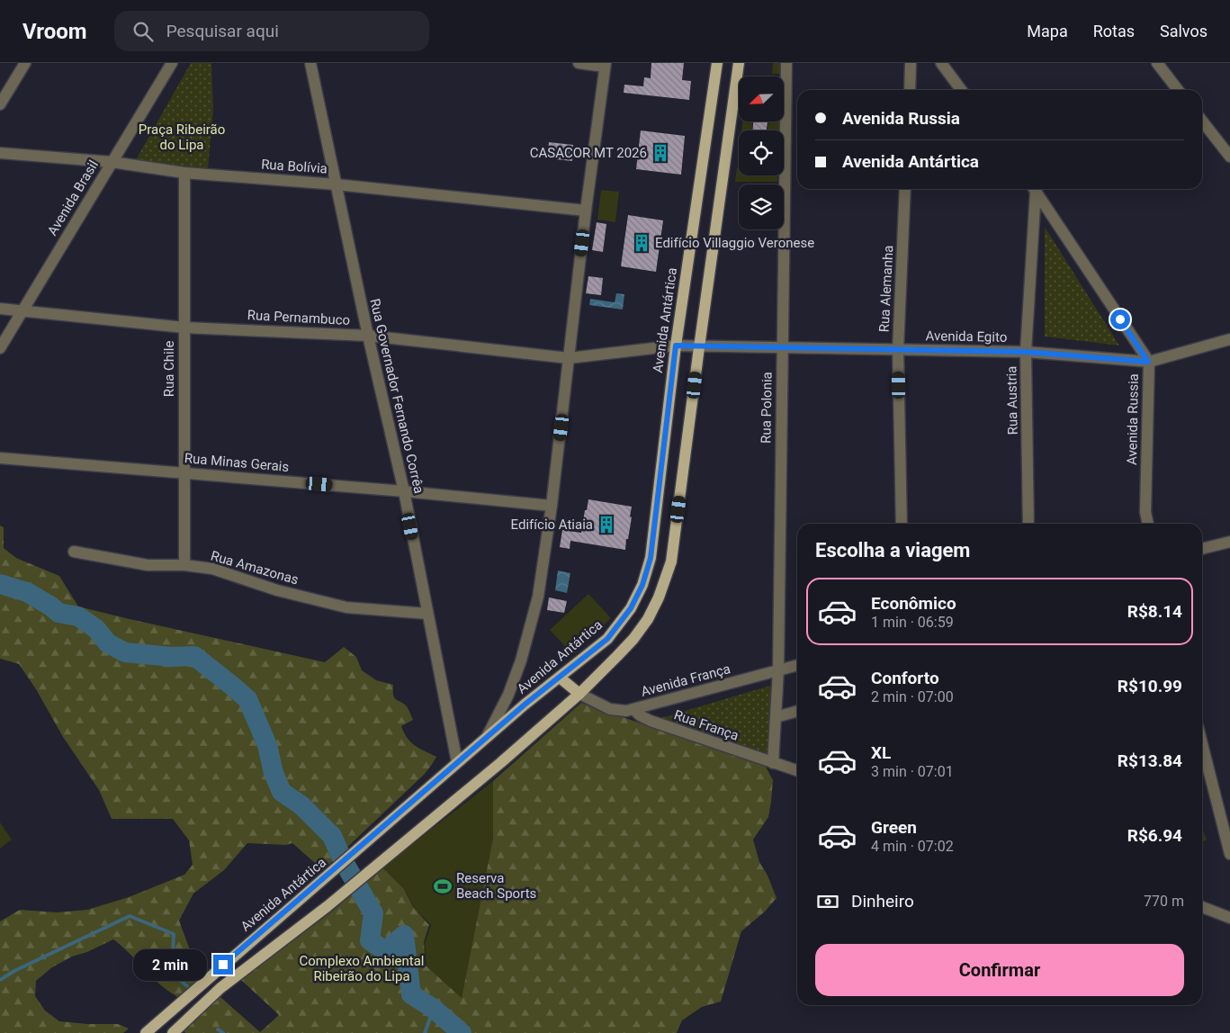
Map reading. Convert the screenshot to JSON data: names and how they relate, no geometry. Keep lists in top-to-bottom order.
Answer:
{
  "streets": {
    "main road": ["Avenida Antártica"],
    "street": [
      "Rua Bolívia",
      "Avenida Brasil",
      "Rua Alemanha",
      "Rua Pernambuco",
      "Avenida Egito",
      "Rua Chile",
      "Rua Governador Fernando Corrêa",
      "Rua Austria",
      "Rua Polonia",
      "Avenida Russia",
      "Rua Minas Gerais",
      "Rua Amazonas",
      "Avenida França",
      "Rua França"
    ]
  },
  "crossings": [
    ["Rua Bolívia", "Avenida Brasil"],
    ["Rua Bolívia", "Rua Chile"],
    ["Rua Bolívia", "Rua Governador Fernando Corrêa"],
    ["Avenida Brasil", "Rua Pernambuco"],
    ["Rua Alemanha", "Avenida Egito"],
    ["Rua Pernambuco", "Avenida Antártica"],
    ["Rua Pernambuco", "Avenida Egito"],
    ["Rua Pernambuco", "Rua Chile"],
    ["Rua Pernambuco", "Rua Governador Fernando Corrêa"],
    ["Avenida Antártica", "Rua Governador Fernando Corrêa"],
    ["Avenida Egito", "Rua Austria"],
    ["Avenida Egito", "Rua Polonia"],
    ["Avenida Egito", "Avenida Russia"],
    ["Rua Chile", "Rua Minas Gerais"],
    ["Rua Chile", "Rua Amazonas"],
    ["Rua Governador Fernando Corrêa", "Rua Minas Gerais"],
    ["Rua Governador Fernando Corrêa", "Rua Amazonas"],
    ["Rua Polonia", "Avenida França"],
    ["Avenida França", "Rua França"]
  ],
  "parks": ["Praça Ribeirão do Lipa", "Complexo Ambiental Ribeirão do Lipa"],
  "places": {
    "building": ["CASACOR MT 2026", "Edifício Villaggio Veronese", "Edifício Atiaia"],
    "sports": ["Reserva Beach Sports"]
  },
  "north": "bottom left",
  "page": {
    "header": "Vroom",
    "search": "Pesquisar aqui",
    "nav": ["Mapa", "Rotas", "Salvos"],
    "banner": ["Avenida Russia", "Avenida Antártica"],
    "heading": "Escolha a viagem",
    "list": [
      {
        "name": "Econômico",
        "note": "1 min · 06:59",
        "value": "R$8.14"
      },
      {
        "name": "Conforto",
        "note": "2 min · 07:00",
        "value": "R$10.99"
      },
      {
        "name": "XL",
        "note": "3 min · 07:01",
        "value": "R$13.84"
      },
      {
        "name": "Green",
        "note": "4 min · 07:02",
        "value": "R$6.94"
      }
    ],
    "pay": ["Dinheiro", "770 m"],
    "buttons": "Confirmar",
    "bubble": "2 min"
  }
}
